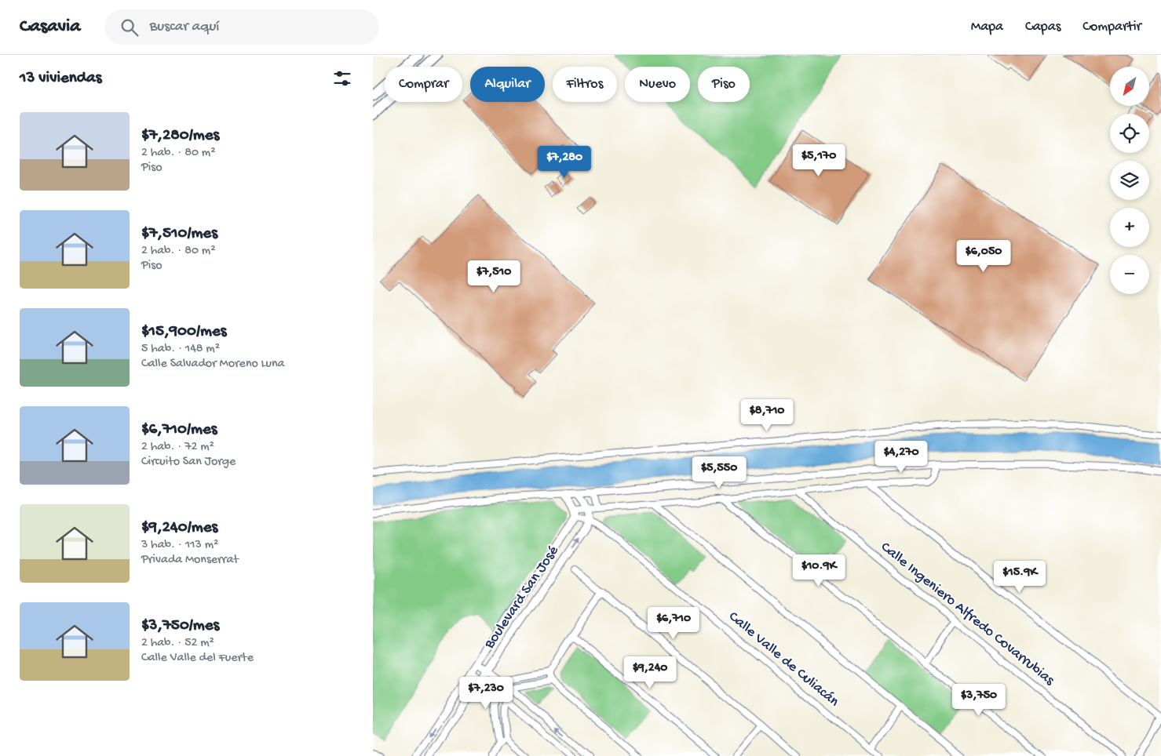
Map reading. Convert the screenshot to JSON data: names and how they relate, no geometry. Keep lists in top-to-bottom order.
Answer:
{
  "streets": {
    "street": ["Boulevard San José", "Calle Ingeniero Alfredo Covarrubias", "Calle Valle de Culiacán"]
  },
  "crossings": [
    ["Boulevard San José", "Calle Valle de Culiacán"]
  ],
  "north": "bottom left",
  "page": {
    "header": "Casavia",
    "search": "Buscar aquí",
    "nav": ["Mapa", "Capas", "Compartir"],
    "heading": "13 viviendas",
    "map_buttons": ["+", "−"],
    "chip": [
      "Comprar",
      "Alquilar",
      "Filtros",
      "Nuevo",
      "Piso"
    ],
    "list": [
      {
        "name": "$7,280/mes",
        "note": "2 hab. · 80 m² · Piso"
      },
      {
        "name": "$7,510/mes",
        "note": "2 hab. · 80 m² · Piso"
      },
      {
        "name": "$15,900/mes",
        "note": "5 hab. · 148 m² · Calle Salvador Moreno Luna"
      },
      {
        "name": "$6,710/mes",
        "note": "2 hab. · 72 m² · Circuito San Jorge"
      },
      {
        "name": "$9,240/mes",
        "note": "3 hab. · 113 m² · Privada Monserrat"
      },
      {
        "name": "$3,750/mes",
        "note": "2 hab. · 52 m² · Calle Valle del Fuerte"
      }
    ],
    "price": [
      "$5,170",
      "$7,280",
      "$6,050",
      "$7,510",
      "$8,710",
      "$4,270",
      "$5,550",
      "$10.9K",
      "$15.9K",
      "$6,710",
      "$9,240",
      "$7,230",
      "$3,750"
    ]
  }
}
